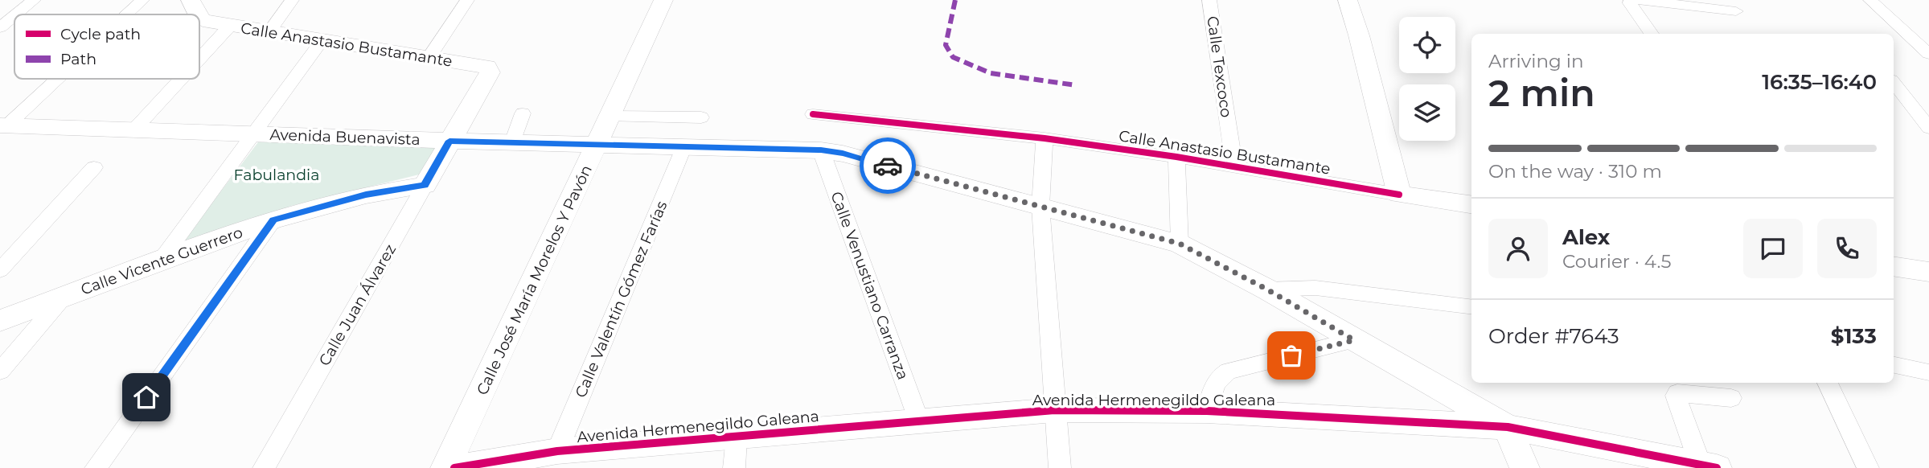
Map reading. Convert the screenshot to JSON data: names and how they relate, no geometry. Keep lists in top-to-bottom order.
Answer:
{
  "streets": {
    "main road": [
      "Calle Anastasio Bustamante",
      "Avenida Buenavista",
      "Calle Vicente Guerrero",
      "Calle José María Morelos Y Pavón",
      "Calle Juan Álvarez",
      "Avenida Hermenegildo Galeana"
    ],
    "street": ["Calle Texcoco", "Calle Venustiano Carranza", "Calle Valentín Gómez Farías"]
  },
  "crossings": [
    ["Calle Anastasio Bustamante", "Calle Texcoco"],
    ["Calle Anastasio Bustamante", "Calle Juan Álvarez"],
    ["Avenida Buenavista", "Calle José María Morelos Y Pavón"],
    ["Avenida Buenavista", "Calle Venustiano Carranza"],
    ["Avenida Buenavista", "Calle Valentín Gómez Farías"],
    ["Avenida Buenavista", "Calle Juan Álvarez"],
    ["Avenida Buenavista", "Avenida Hermenegildo Galeana"],
    ["Calle Vicente Guerrero", "Calle Juan Álvarez"],
    ["Calle Venustiano Carranza", "Avenida Hermenegildo Galeana"],
    ["Calle Valentín Gómez Farías", "Avenida Hermenegildo Galeana"]
  ],
  "parks": ["Fabulandia"],
  "legend": ["Cycle path", "Path"],
  "page": {
    "heading": ["2 min", "Arriving in", "16:35–16:40"],
    "panel": [
      "Alex",
      "Courier · 4.5",
      "Order #7643",
      "$133"
    ],
    "bar": "On the way · 310 m"
  }
}
